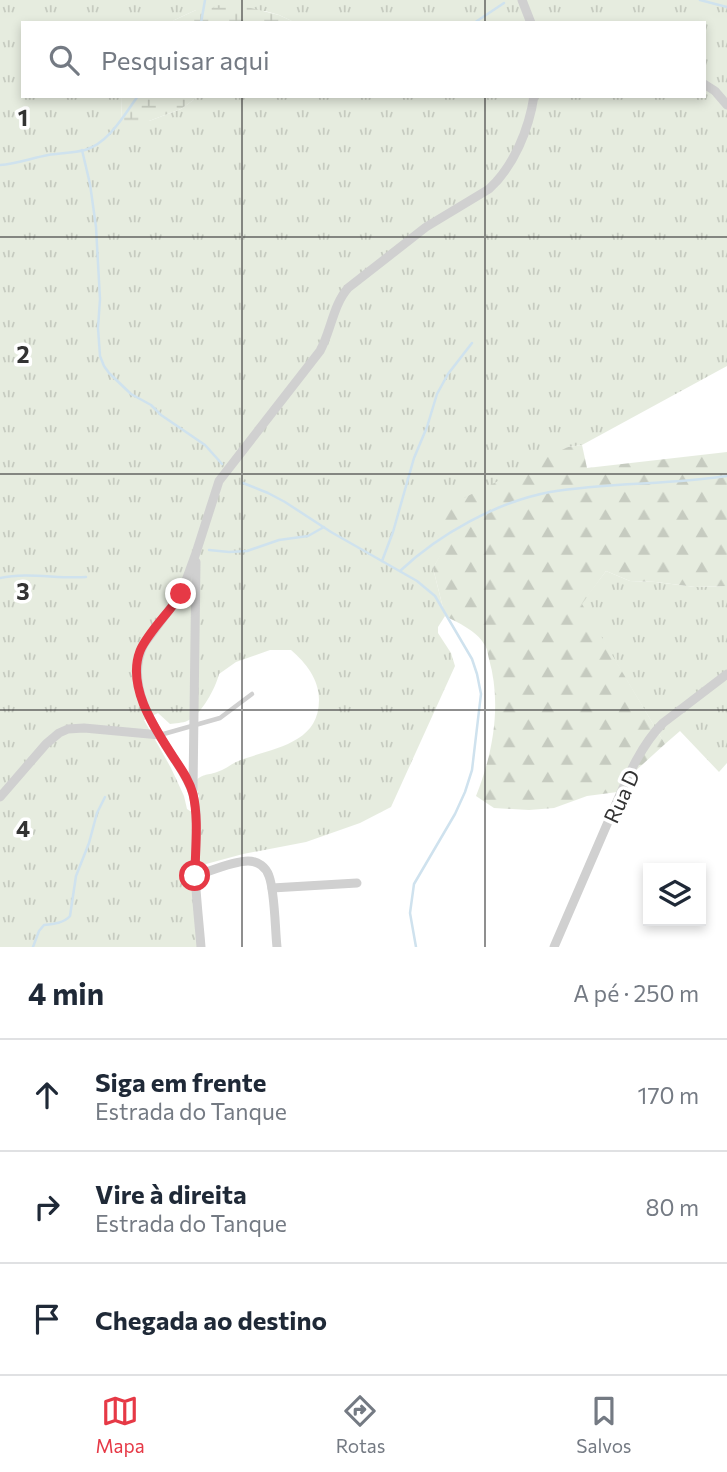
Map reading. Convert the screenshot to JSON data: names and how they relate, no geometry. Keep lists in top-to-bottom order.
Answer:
{
  "streets": {
    "street": ["Rua D"]
  },
  "page": {
    "search": "Pesquisar aqui",
    "heading": ["4 min", "A pé · 250 m"],
    "list": [
      ["Siga em frente", "Estrada do Tanque", "170 m"],
      ["Vire à direita", "Estrada do Tanque", "80 m"],
      "Chegada ao destino"
    ],
    "nav": ["Mapa", "Rotas", "Salvos"]
  },
  "grid": {
    "rows": [
      "1",
      "2",
      "3",
      "4"
    ]
  }
}
